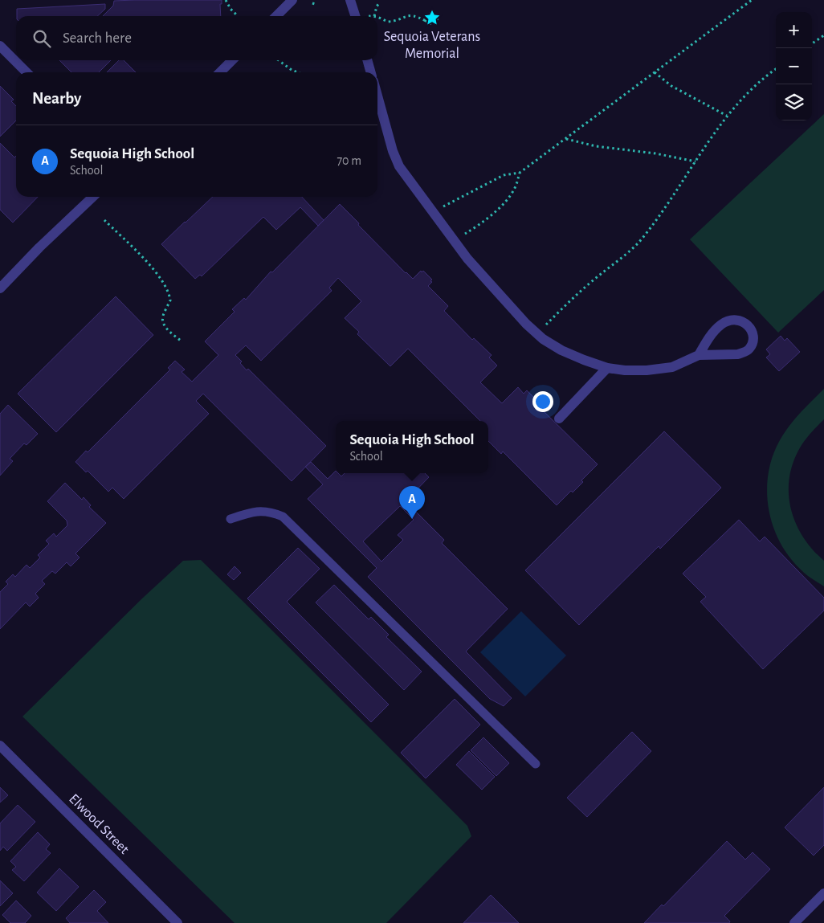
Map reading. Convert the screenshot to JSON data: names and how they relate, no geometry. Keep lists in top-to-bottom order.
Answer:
{
  "streets": {
    "street": ["Elwood Street"]
  },
  "places": {
    "place": ["Sequoia Veterans Memorial"]
  },
  "page": {
    "map_buttons": ["+", "−"],
    "search": "Search here",
    "heading": "Nearby",
    "list": [
      {
        "mark": "A",
        "name": "Sequoia High School",
        "note": "School",
        "value": "70 m"
      }
    ],
    "popup": ["Sequoia High School", "School"],
    "pins": "A"
  }
}
